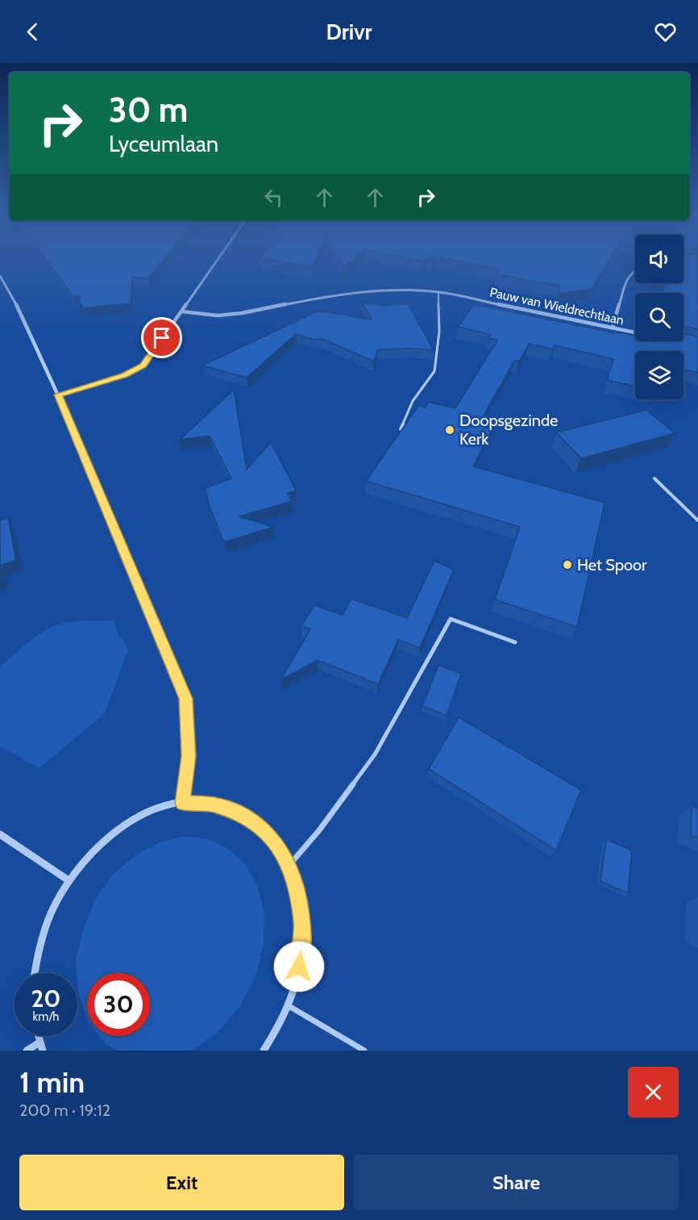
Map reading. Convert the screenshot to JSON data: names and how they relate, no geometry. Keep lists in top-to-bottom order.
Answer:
{
  "streets": {
    "street": ["Pauw van Wieldrechtlaan"]
  },
  "places": ["Doopsgezinde Kerk", "Het Spoor"],
  "page": {
    "header": "Drivr",
    "turn": ["30 m", "Lyceumlaan"],
    "speed": "20 km/h",
    "limit": "30",
    "heading": ["1 min", "200 m · 19:12"],
    "buttons": ["Exit", "Share"]
  }
}
